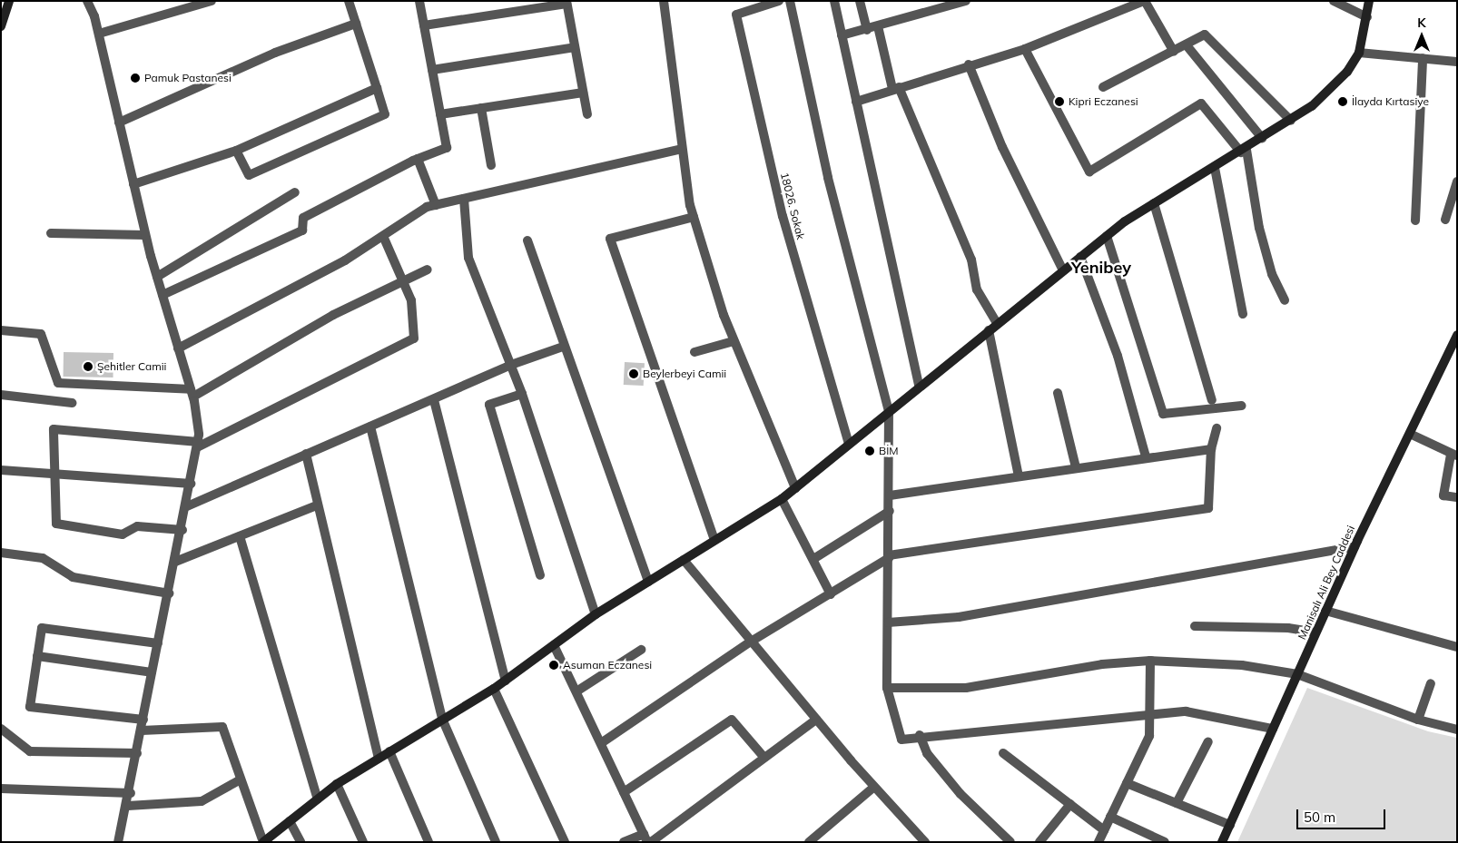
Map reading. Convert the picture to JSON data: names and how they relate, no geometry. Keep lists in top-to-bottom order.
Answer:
{
  "streets": {
    "main road": ["Manisalı Ali Bey Caddesi"],
    "street": ["18026. Sokak"]
  },
  "districts": ["Yenibey"],
  "places": [
    "Pamuk Pastanesi",
    "Kipri Eczanesi",
    "İlayda Kırtasiye",
    "Şehitler Camii",
    "Beylerbeyi Camii",
    "BİM",
    "Asuman Eczanesi"
  ],
  "scale_bar": "50 m",
  "north": "top"
}
